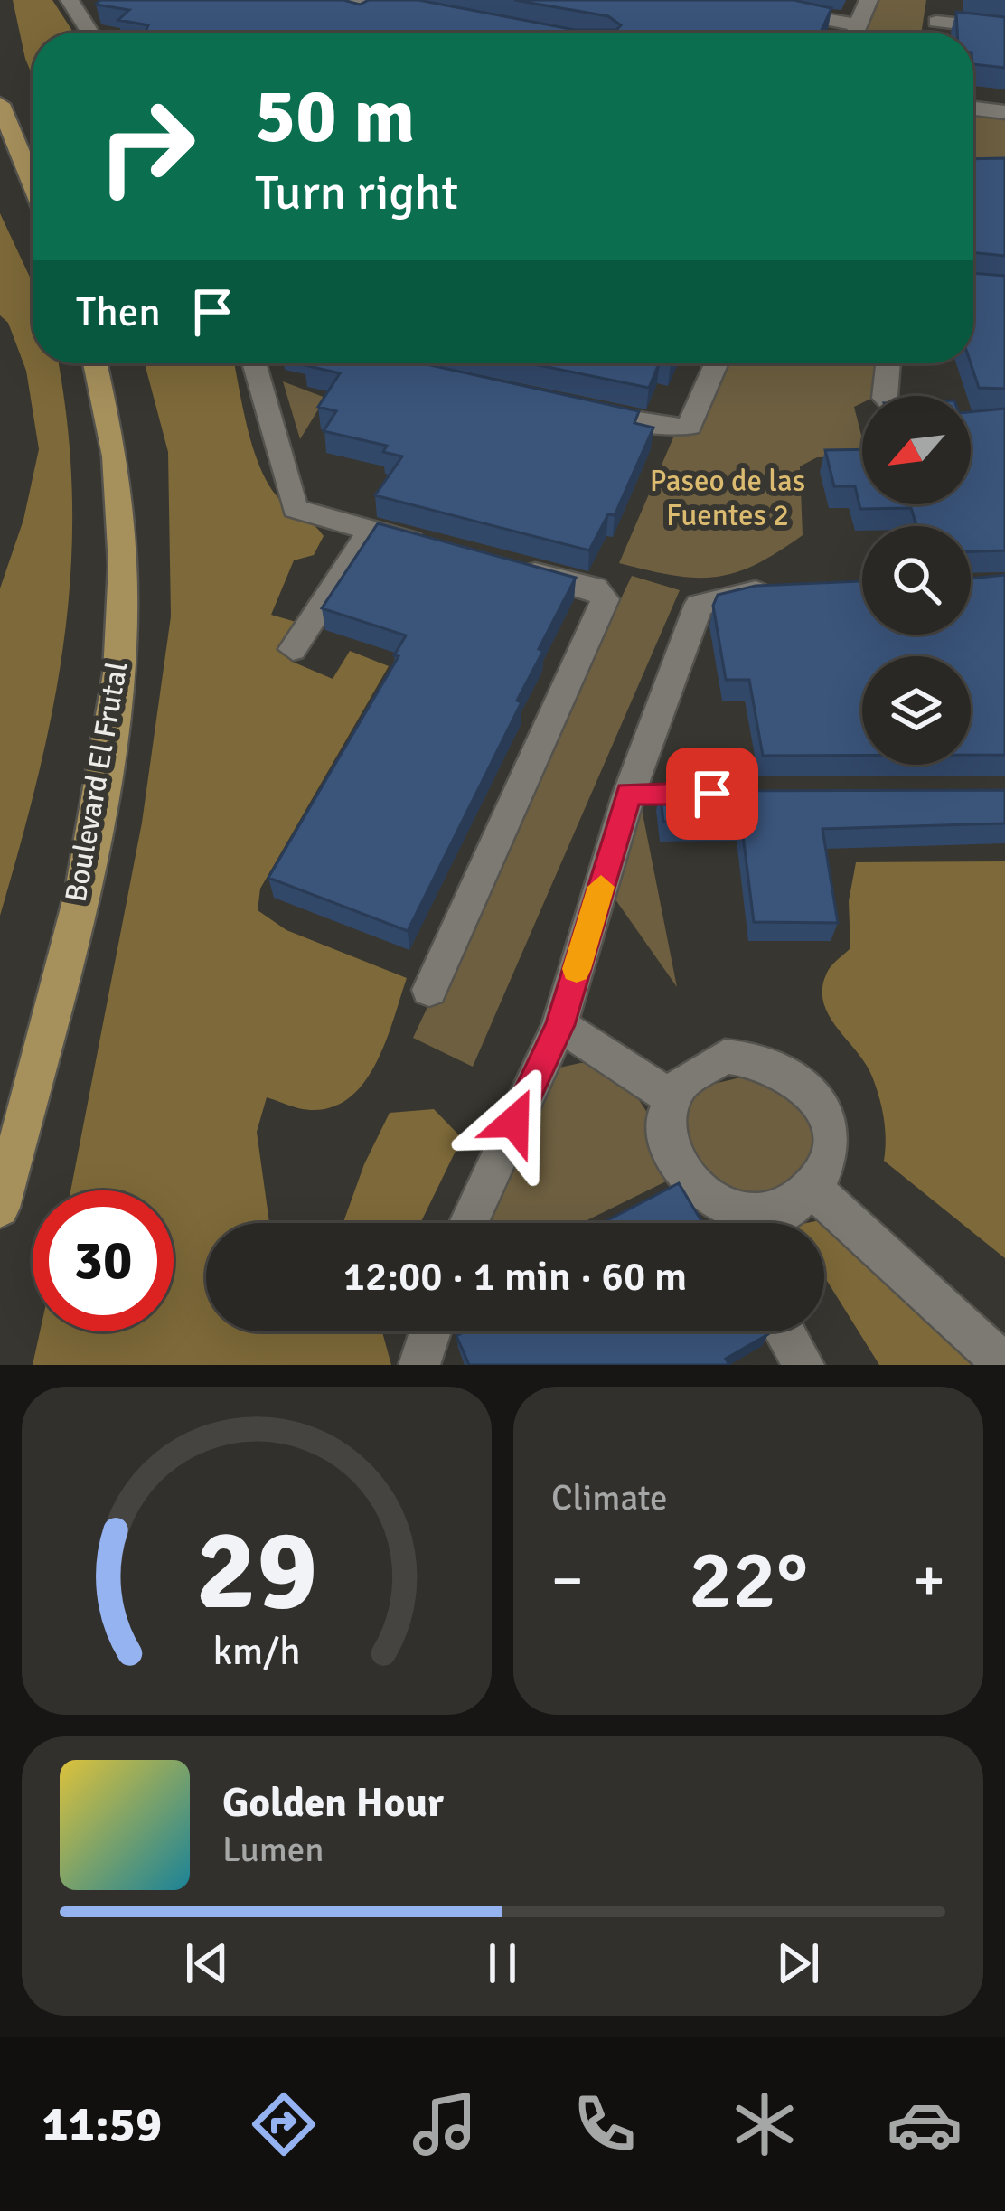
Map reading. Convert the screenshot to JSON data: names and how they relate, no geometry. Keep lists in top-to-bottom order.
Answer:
{
  "streets": {
    "main road": ["Boulevard El Frutal"]
  },
  "parks": ["Paseo de las Fuentes 2"],
  "north": "bottom left",
  "page": {
    "turn": ["50 m", "Turn right"],
    "then": "Then",
    "limit": "30",
    "trip": "12:00 · 1 min · 60 m",
    "tile": "Climate",
    "heat": ["−", "22°", "+"],
    "song": ["Golden Hour", "Lumen"],
    "tabs": "11:59",
    "gauge": ["29", "km/h"]
  }
}
